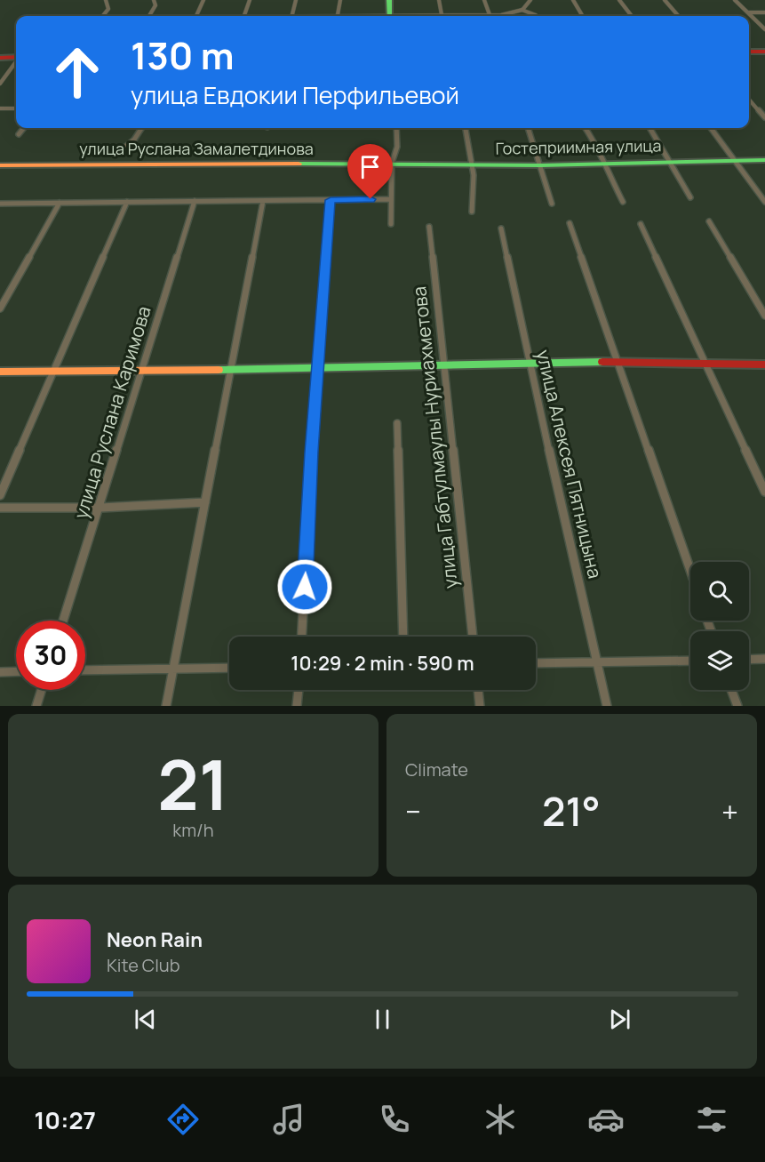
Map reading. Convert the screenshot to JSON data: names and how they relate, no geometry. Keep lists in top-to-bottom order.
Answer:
{
  "streets": {
    "street": [
      "Гостеприимная улица",
      "улица Руслана Замалетдинова",
      "улица Руслана Каримова",
      "улица Габтулмаулы Нуриахметова",
      "улица Алексея Пятницына"
    ]
  },
  "crossings": [
    ["Гостеприимная улица", "улица Руслана Замалетдинова"]
  ],
  "page": {
    "turn": ["130 m", "улица Евдокии Перфильевой"],
    "limit": "30",
    "trip": "10:29 · 2 min · 590 m",
    "tile": [
      ["21", "km/h"],
      "Climate"
    ],
    "heat": ["−", "21°", "+"],
    "song": ["Neon Rain", "Kite Club"],
    "tabs": "10:27"
  }
}
